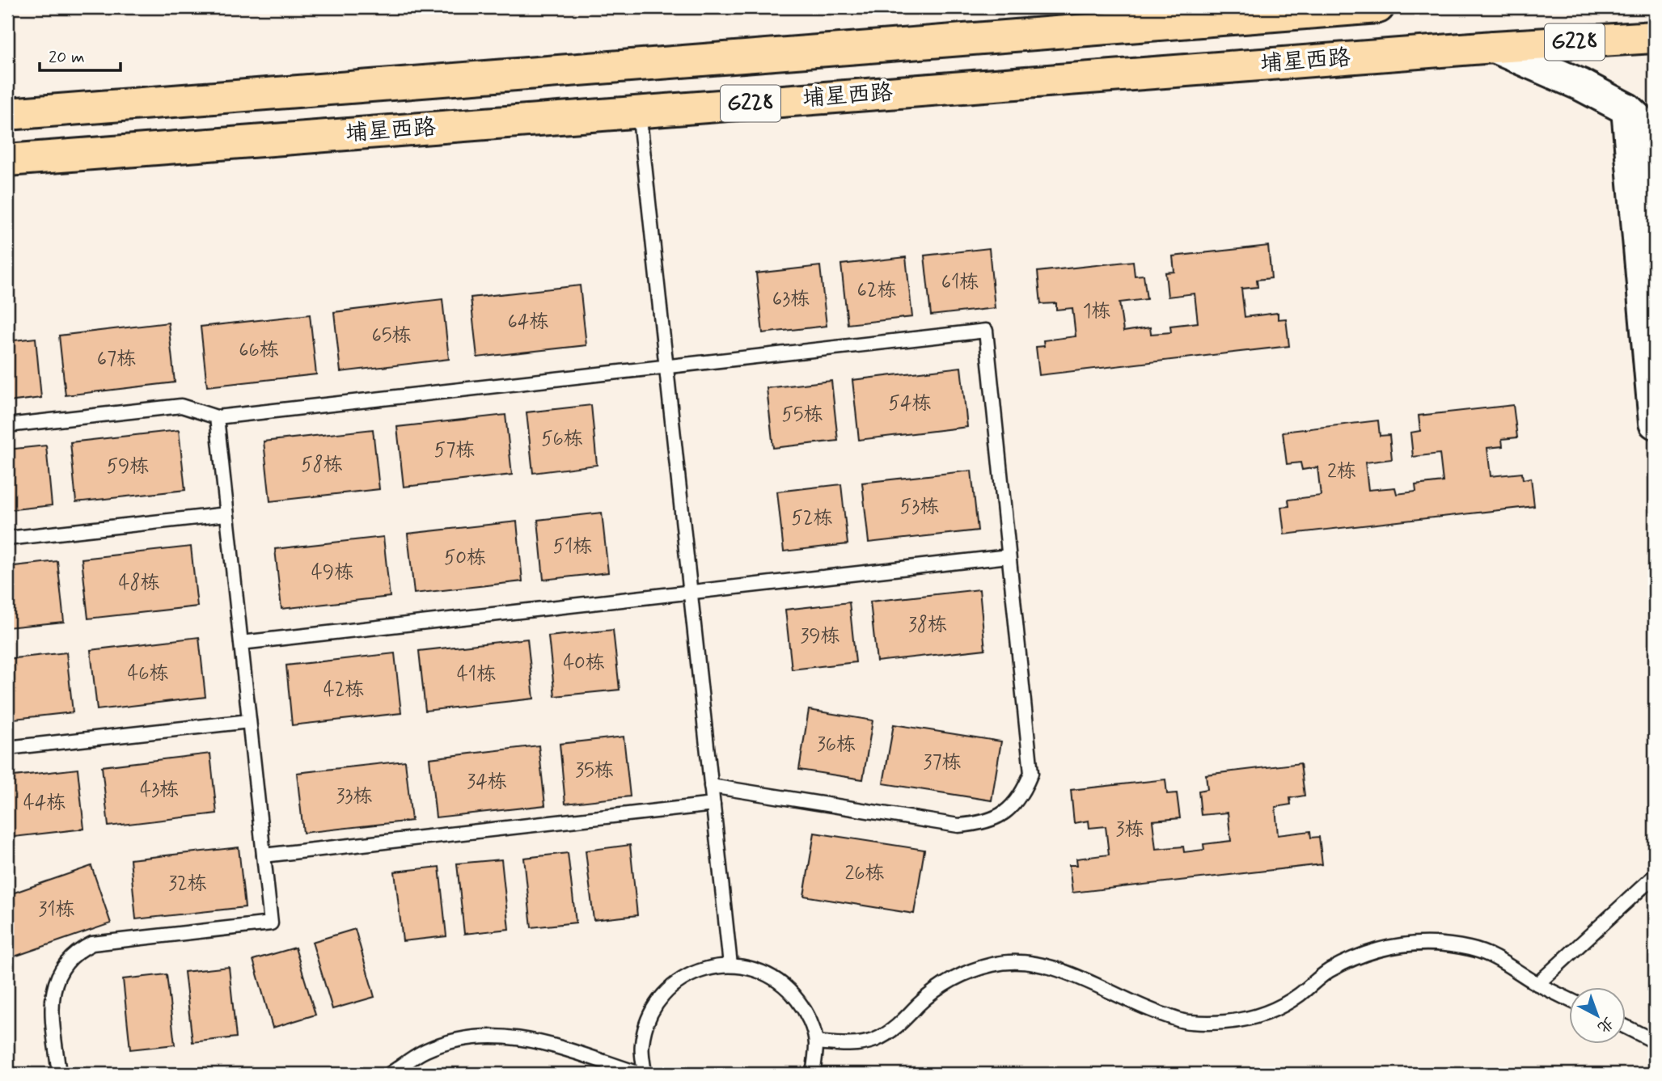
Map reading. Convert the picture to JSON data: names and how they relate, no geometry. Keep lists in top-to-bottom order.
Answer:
{
  "streets": {
    "highway": ["G228", "埔星西路"]
  },
  "house_numbers": [
    "61栋",
    "62栋",
    "63栋",
    "1栋",
    "64栋",
    "65栋",
    "66栋",
    "67栋",
    "54栋",
    "55栋",
    "56栋",
    "57栋",
    "58栋",
    "59栋",
    "2栋",
    "53栋",
    "52栋",
    "51栋",
    "50栋",
    "49栋",
    "48栋",
    "38栋",
    "39栋",
    "40栋",
    "46栋",
    "41栋",
    "42栋",
    "36栋",
    "37栋",
    "35栋",
    "34栋",
    "43栋",
    "33栋",
    "44栋",
    "3栋",
    "26栋",
    "32栋",
    "31栋"
  ],
  "scale_bar": "20 m",
  "north": "bottom right"
}
